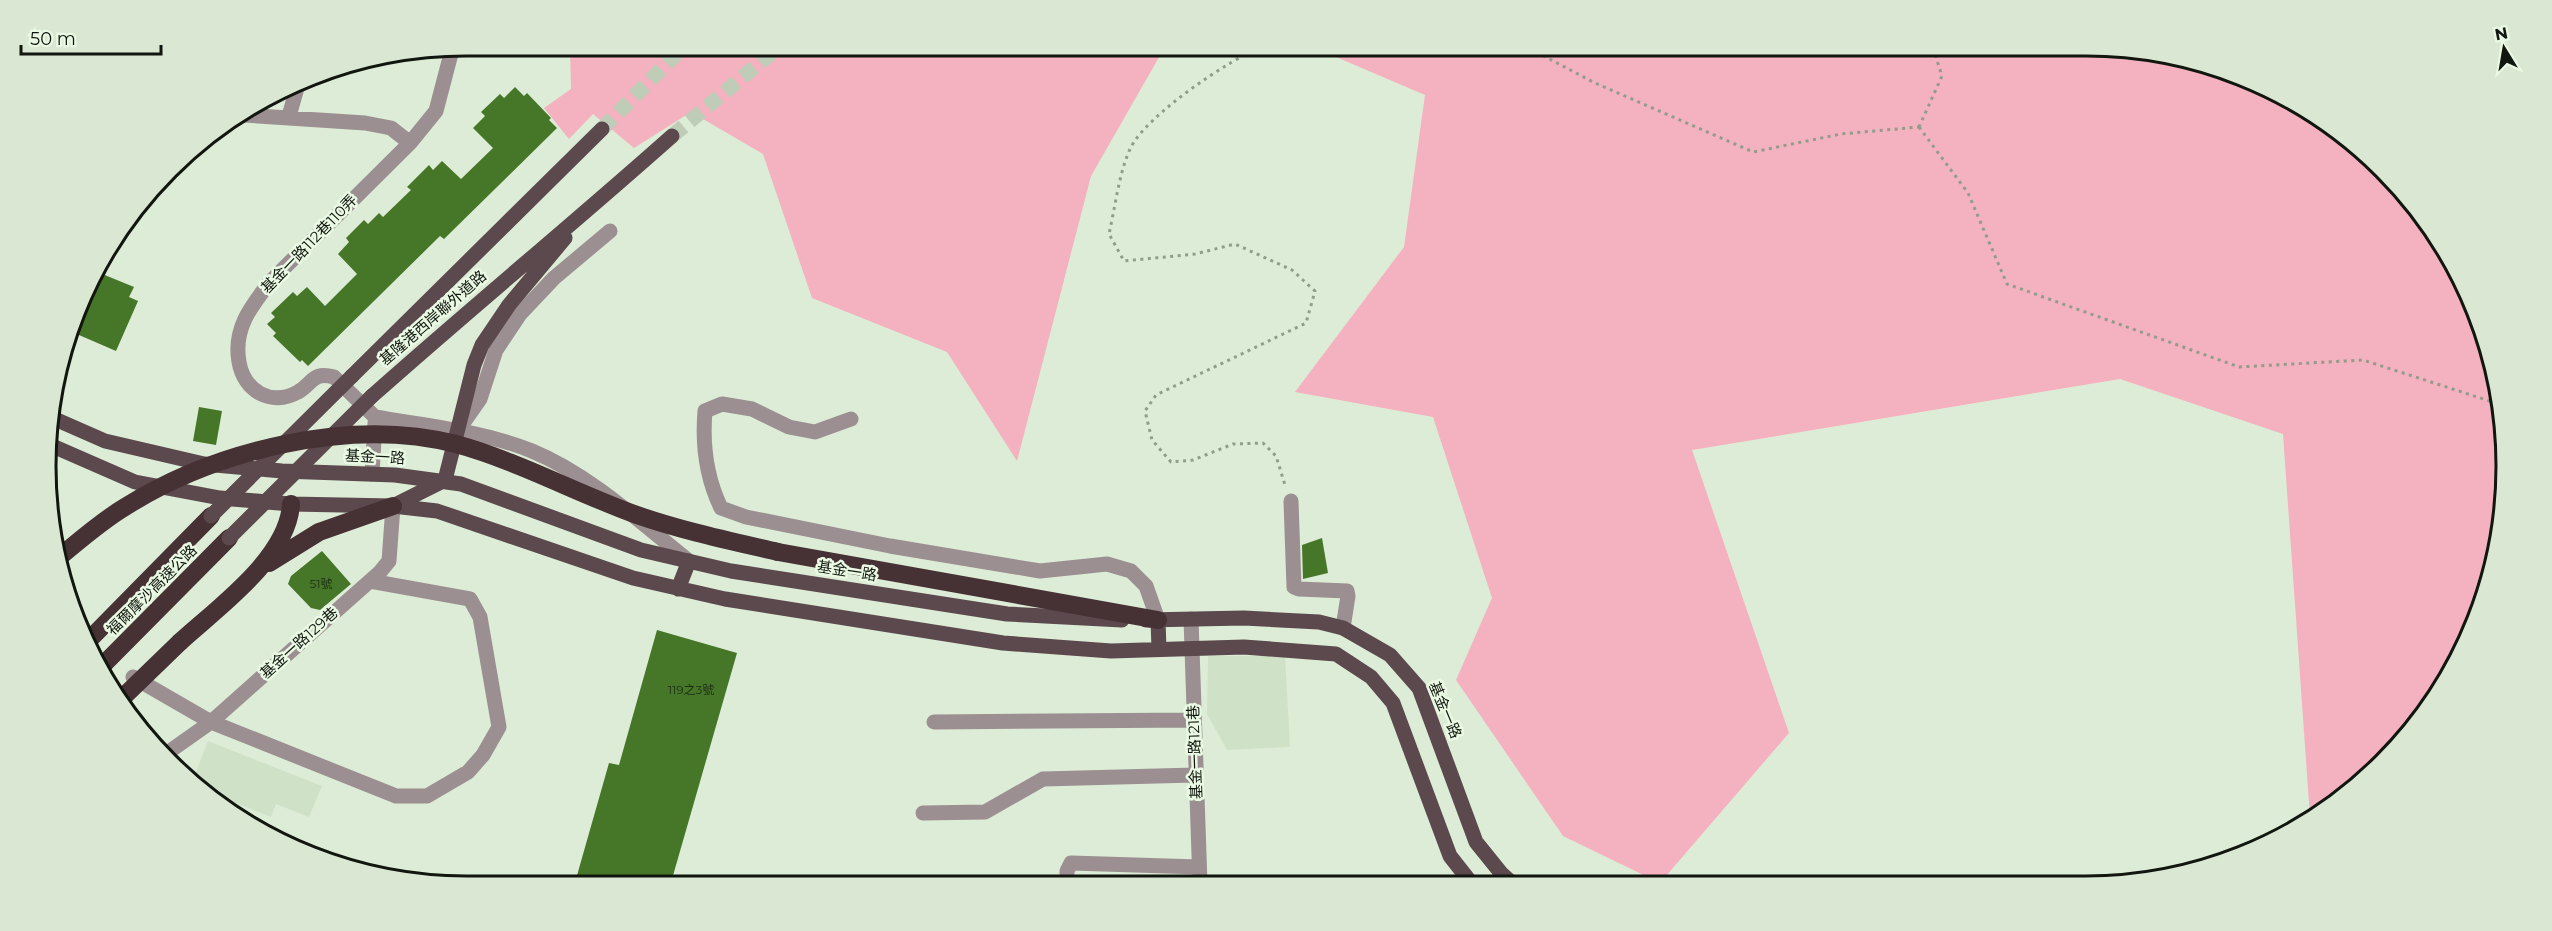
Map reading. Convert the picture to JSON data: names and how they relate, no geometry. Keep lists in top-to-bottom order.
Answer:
{
  "streets": {
    "highway": ["福爾摩沙高速公路"],
    "main road": ["基隆港西岸聯外道路", "基金一路"],
    "street": ["基金一路112巷110弄", "基金一路129巷", "基金一路121巷"]
  },
  "crossings": [
    ["基隆港西岸聯外道路", "福爾摩沙高速公路"],
    ["基金一路", "基金一路121巷"]
  ],
  "house_numbers": ["51號", "119之3號"],
  "scale_bar": "50 m",
  "north": "top"
}
